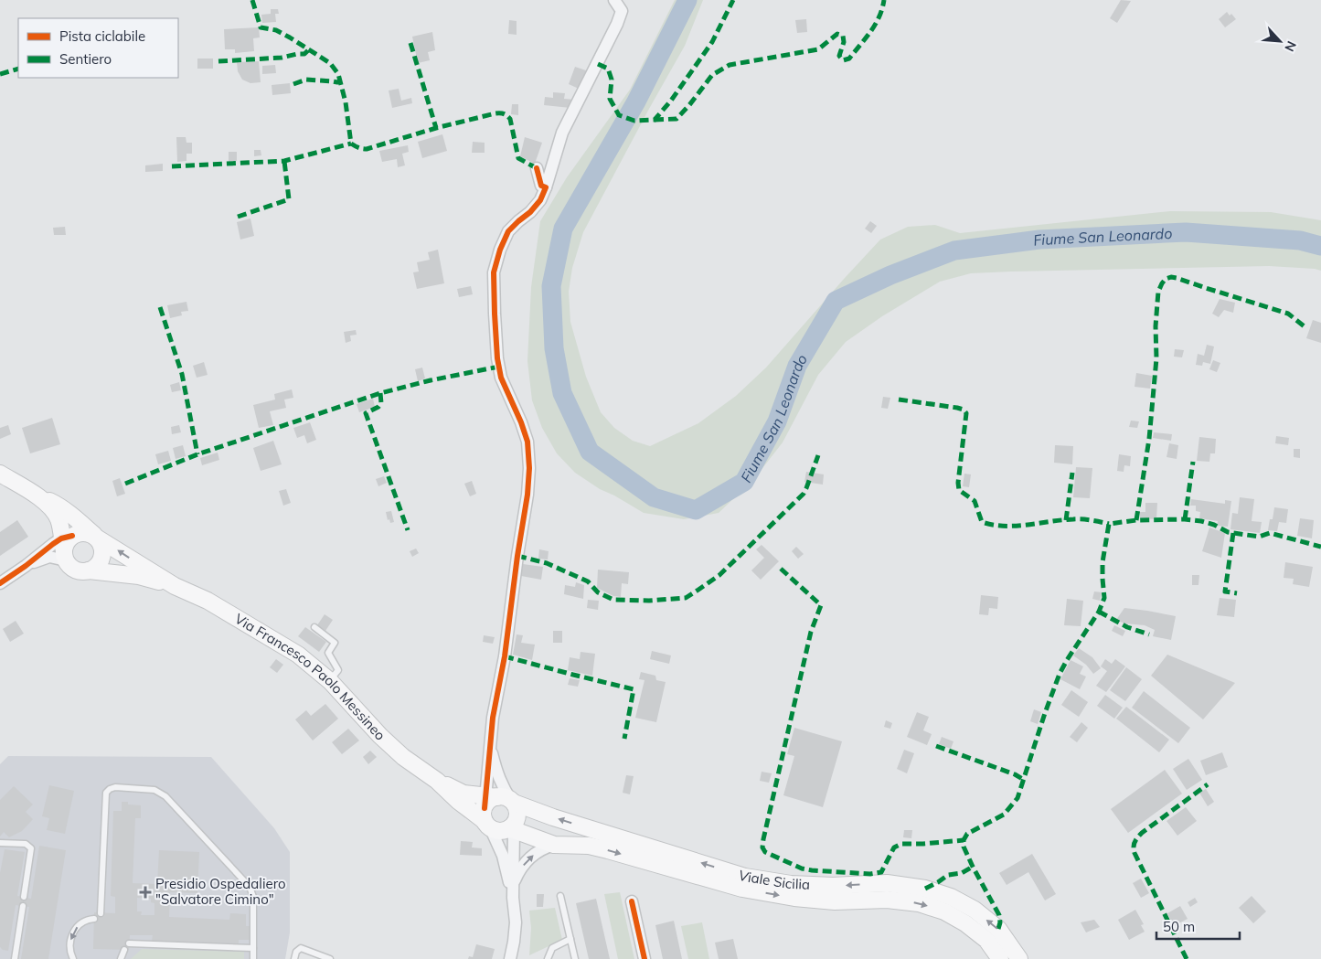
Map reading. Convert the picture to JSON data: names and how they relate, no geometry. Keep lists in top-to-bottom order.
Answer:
{
  "streets": {
    "main road": ["Via Francesco Paolo Messineo", "Viale Sicilia"]
  },
  "water": ["Fiume San Leonardo"],
  "places": {
    "health": ["Presidio Ospedaliero \"Salvatore Cimino\""]
  },
  "legend": ["Pista ciclabile", "Sentiero"],
  "scale_bar": "50 m",
  "north": "bottom right"
}
